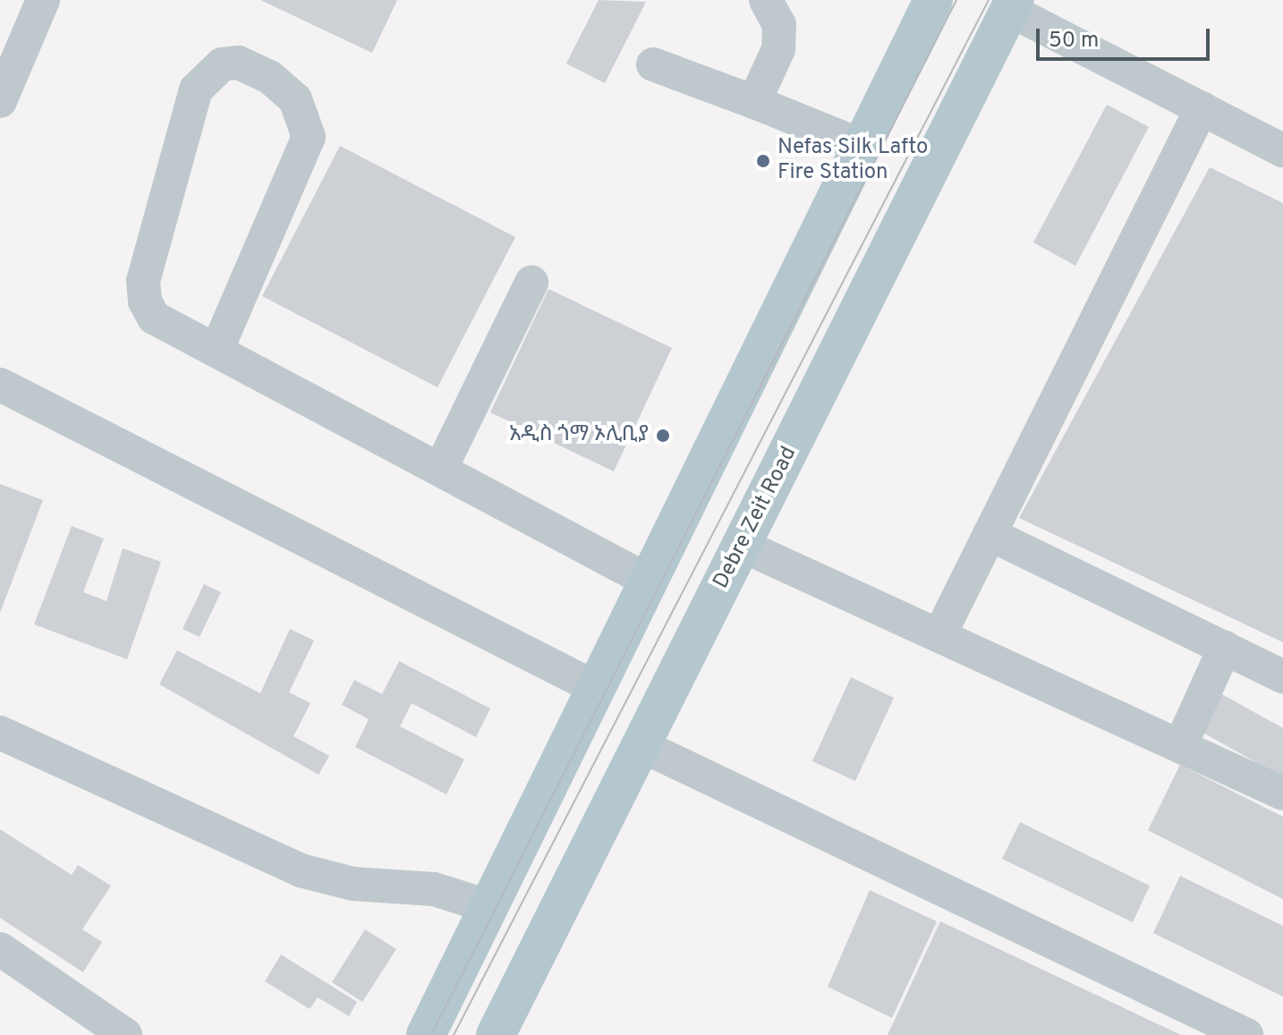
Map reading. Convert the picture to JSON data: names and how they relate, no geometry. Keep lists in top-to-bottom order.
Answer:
{
  "streets": {
    "main road": ["Debre Zeit Road"]
  },
  "places": ["Nefas Silk Lafto Fire Station", "አዲስ ጎማ ኦሊቢያ"],
  "scale_bar": "50 m"
}
